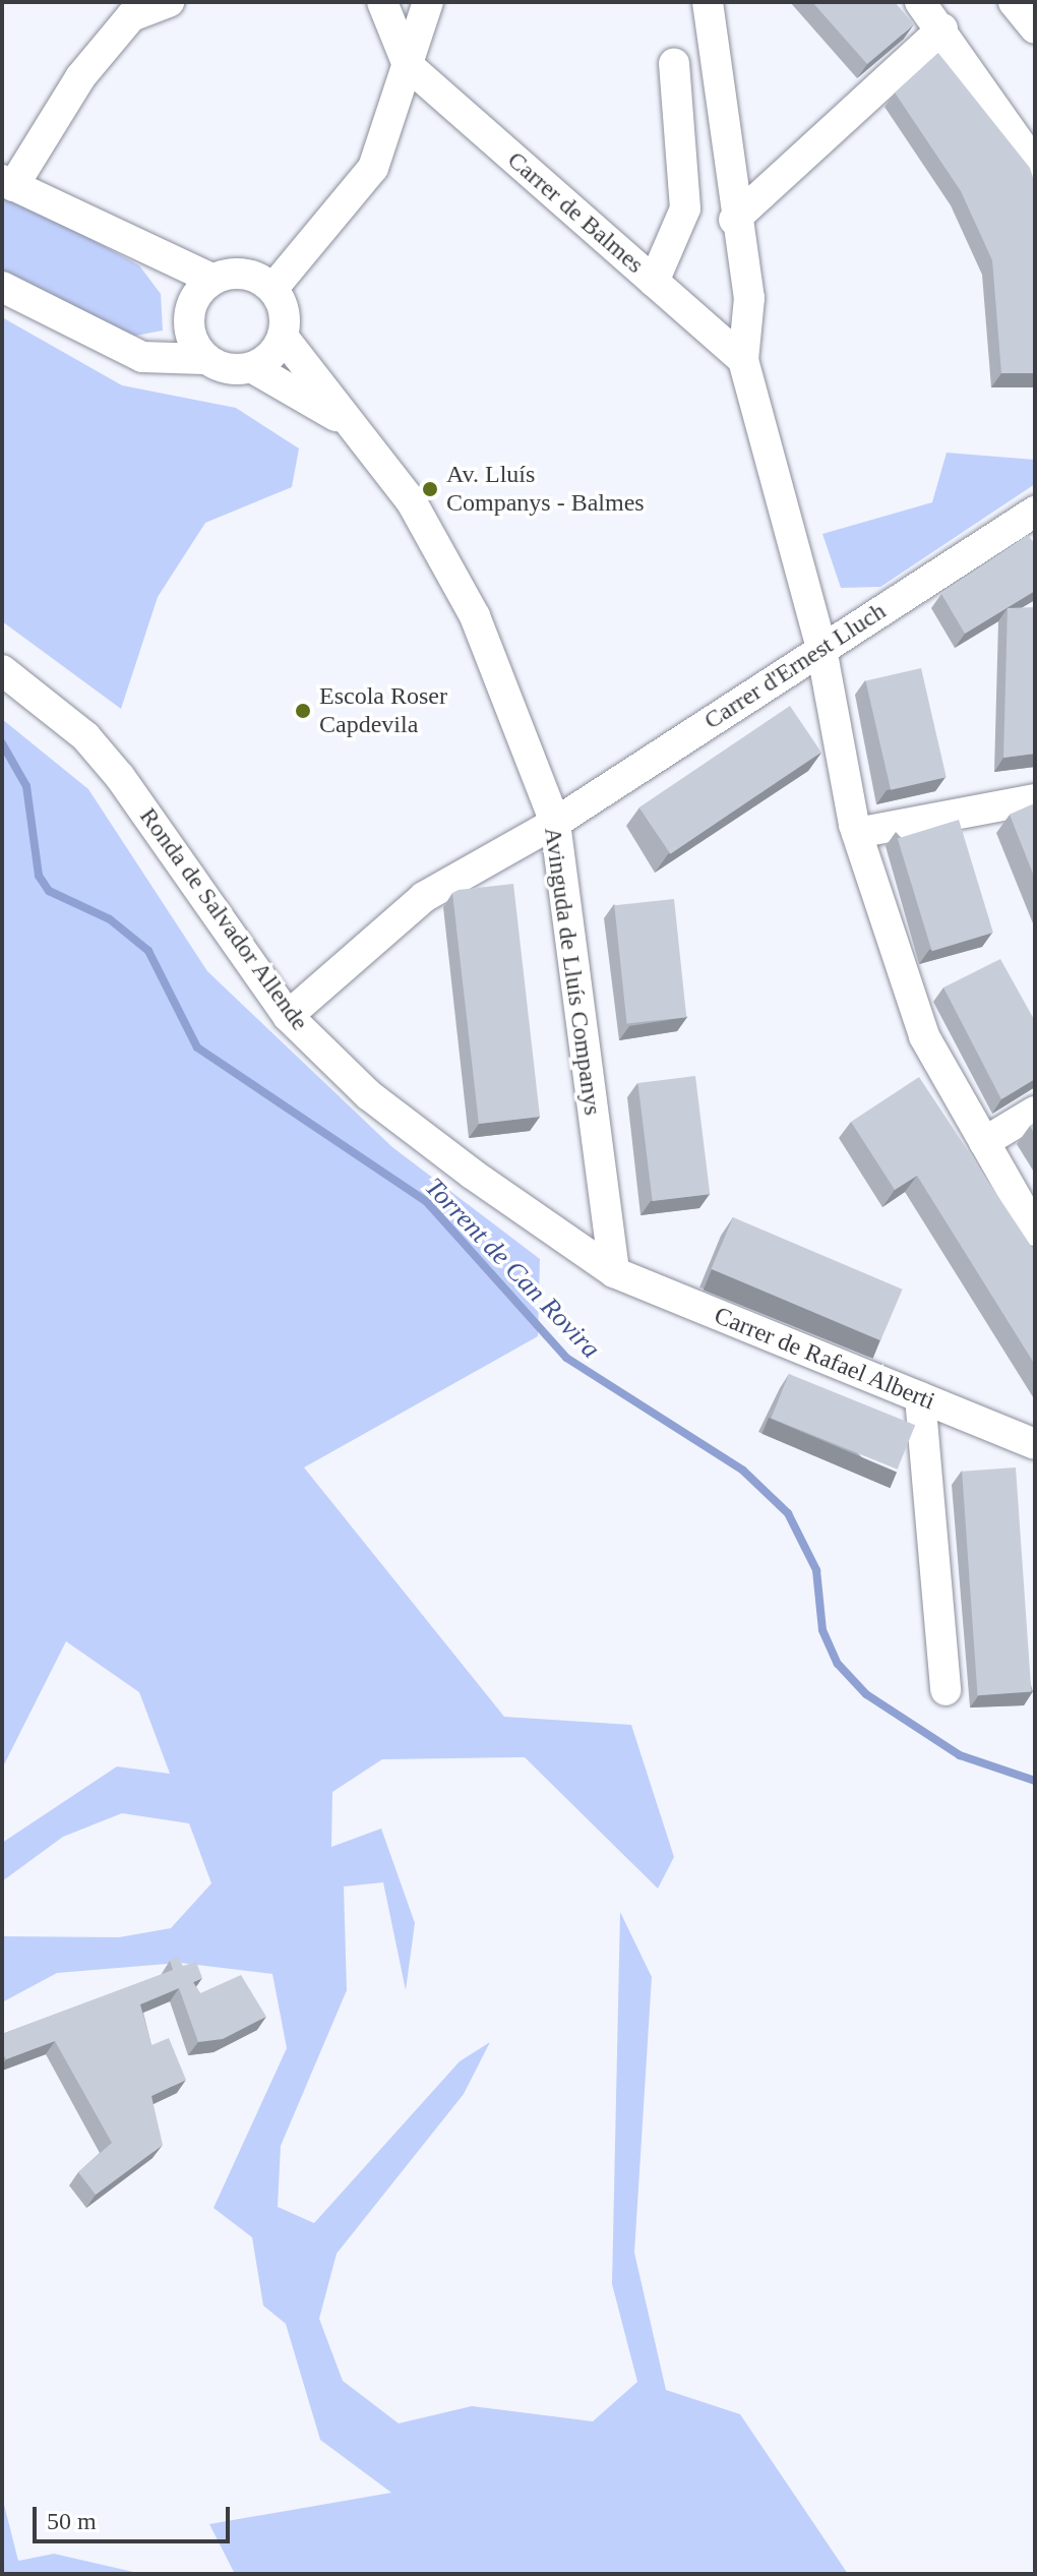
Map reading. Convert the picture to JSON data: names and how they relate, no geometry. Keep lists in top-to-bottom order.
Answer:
{
  "streets": {
    "street": [
      "Carrer de Balmes",
      "Carrer d'Ernest Lluch",
      "Ronda de Salvador Allende",
      "Avinguda de Lluís Companys",
      "Carrer de Rafael Alberti"
    ]
  },
  "crossings": [
    ["Carrer d'Ernest Lluch", "Ronda de Salvador Allende"],
    ["Carrer d'Ernest Lluch", "Avinguda de Lluís Companys"],
    ["Ronda de Salvador Allende", "Avinguda de Lluís Companys"],
    ["Ronda de Salvador Allende", "Carrer de Rafael Alberti"],
    ["Avinguda de Lluís Companys", "Carrer de Rafael Alberti"]
  ],
  "water": ["Torrent de Can Rovira"],
  "places": ["Av. Lluís Companys - Balmes", "Escola Roser Capdevila"],
  "scale_bar": "50 m"
}
